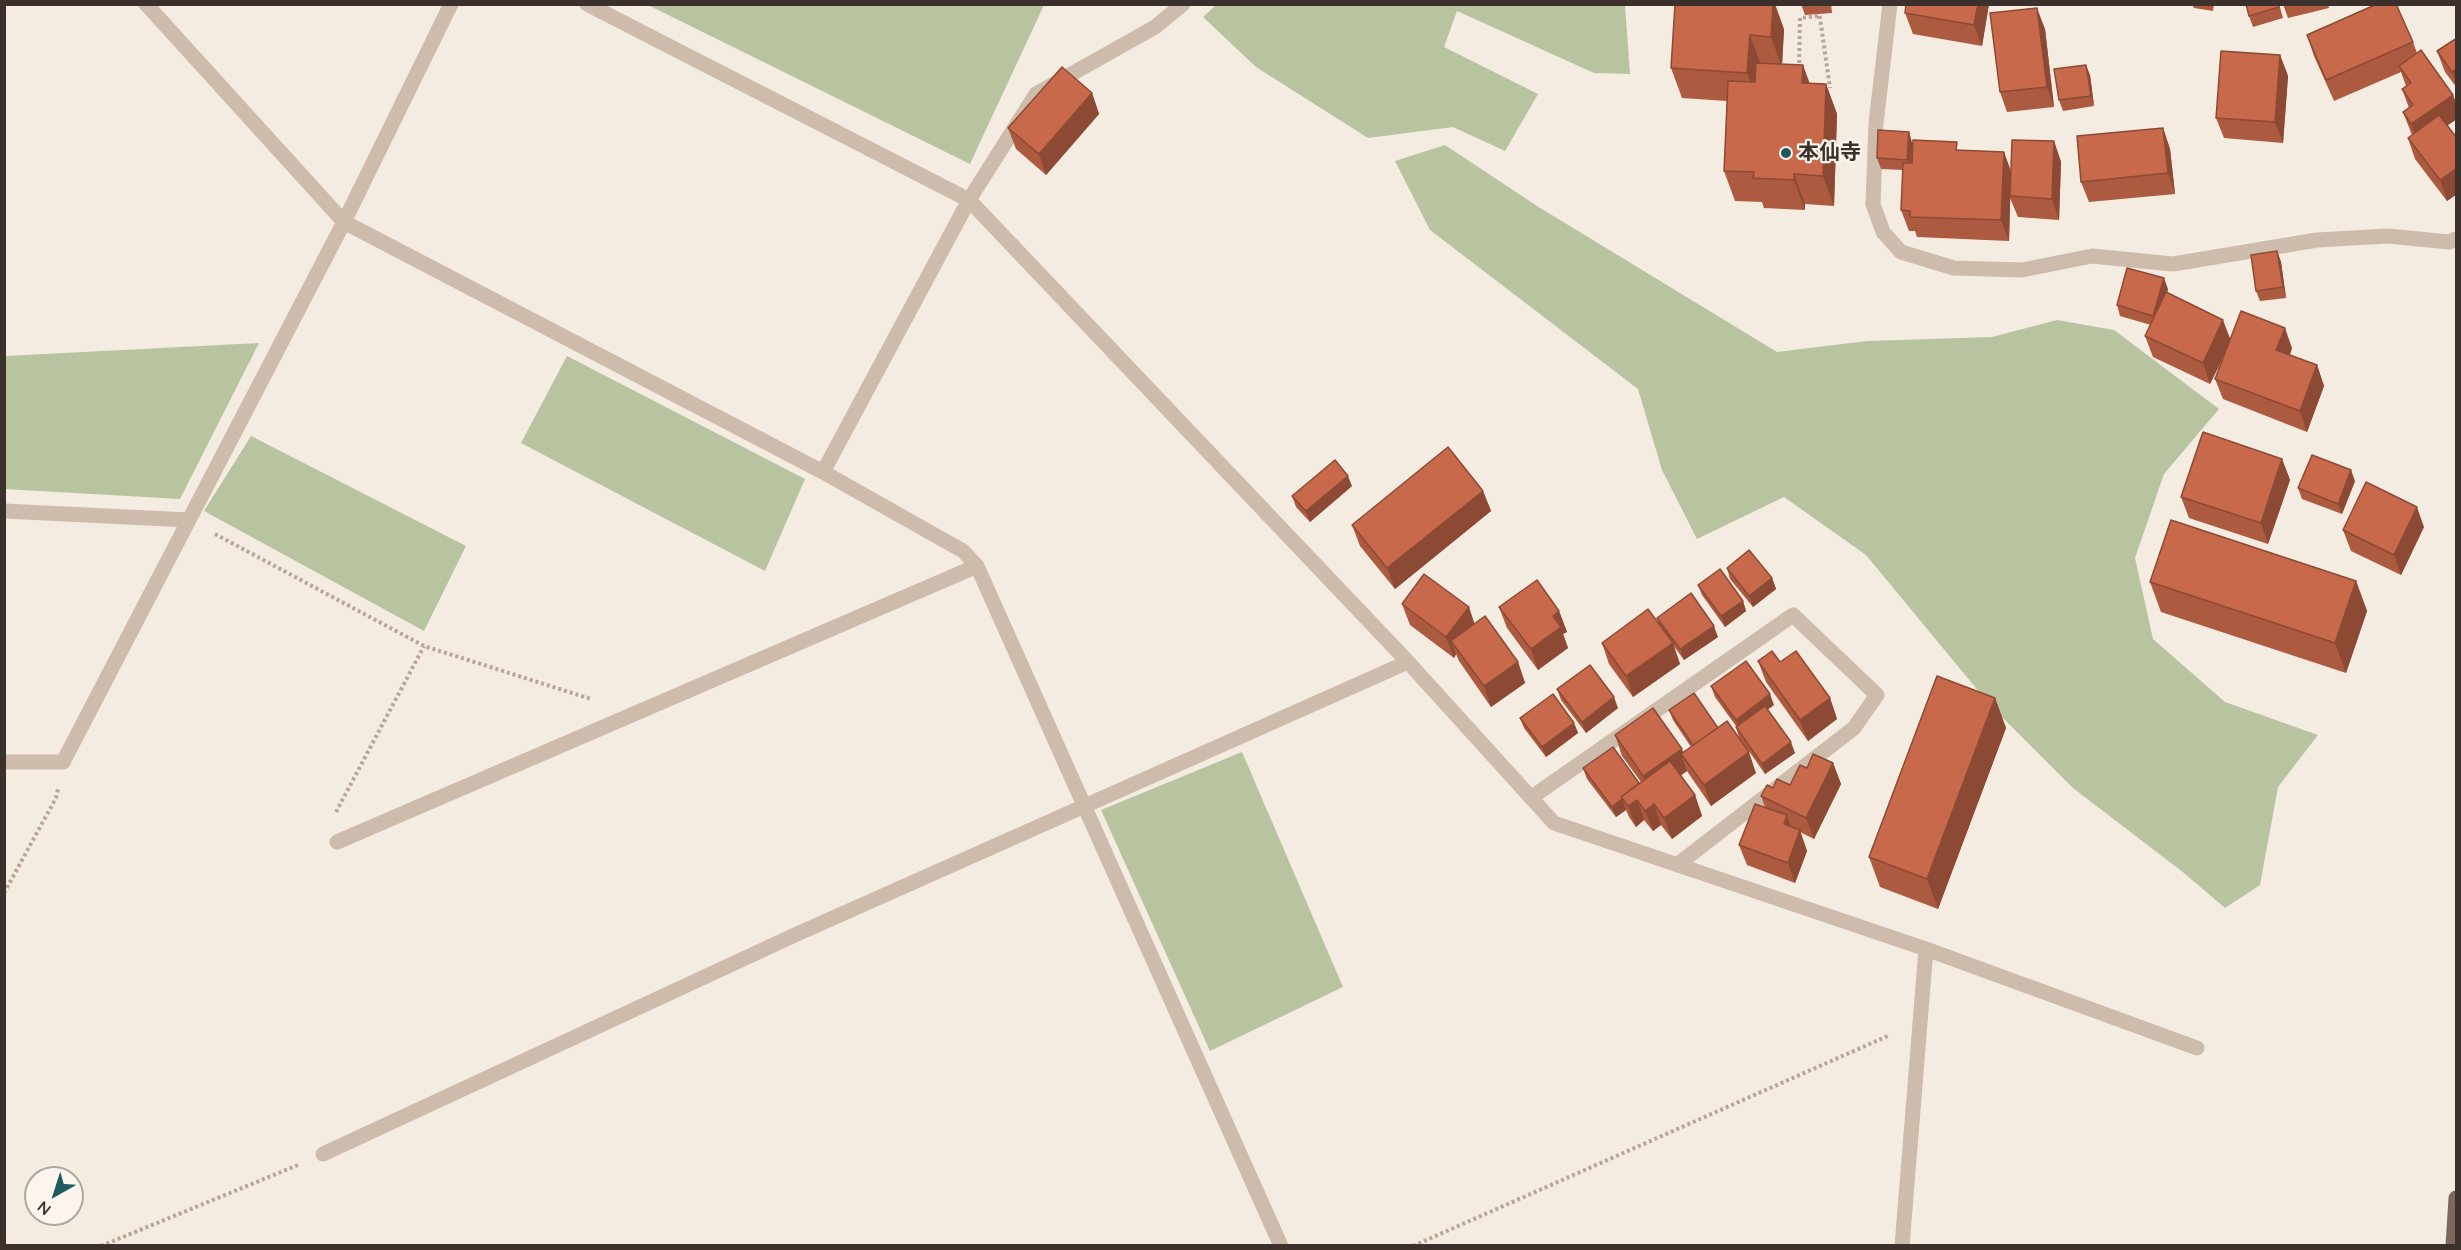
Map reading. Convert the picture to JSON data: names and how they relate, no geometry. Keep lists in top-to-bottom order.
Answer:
{
  "places": ["本仙寺"],
  "north": "bottom left"
}
